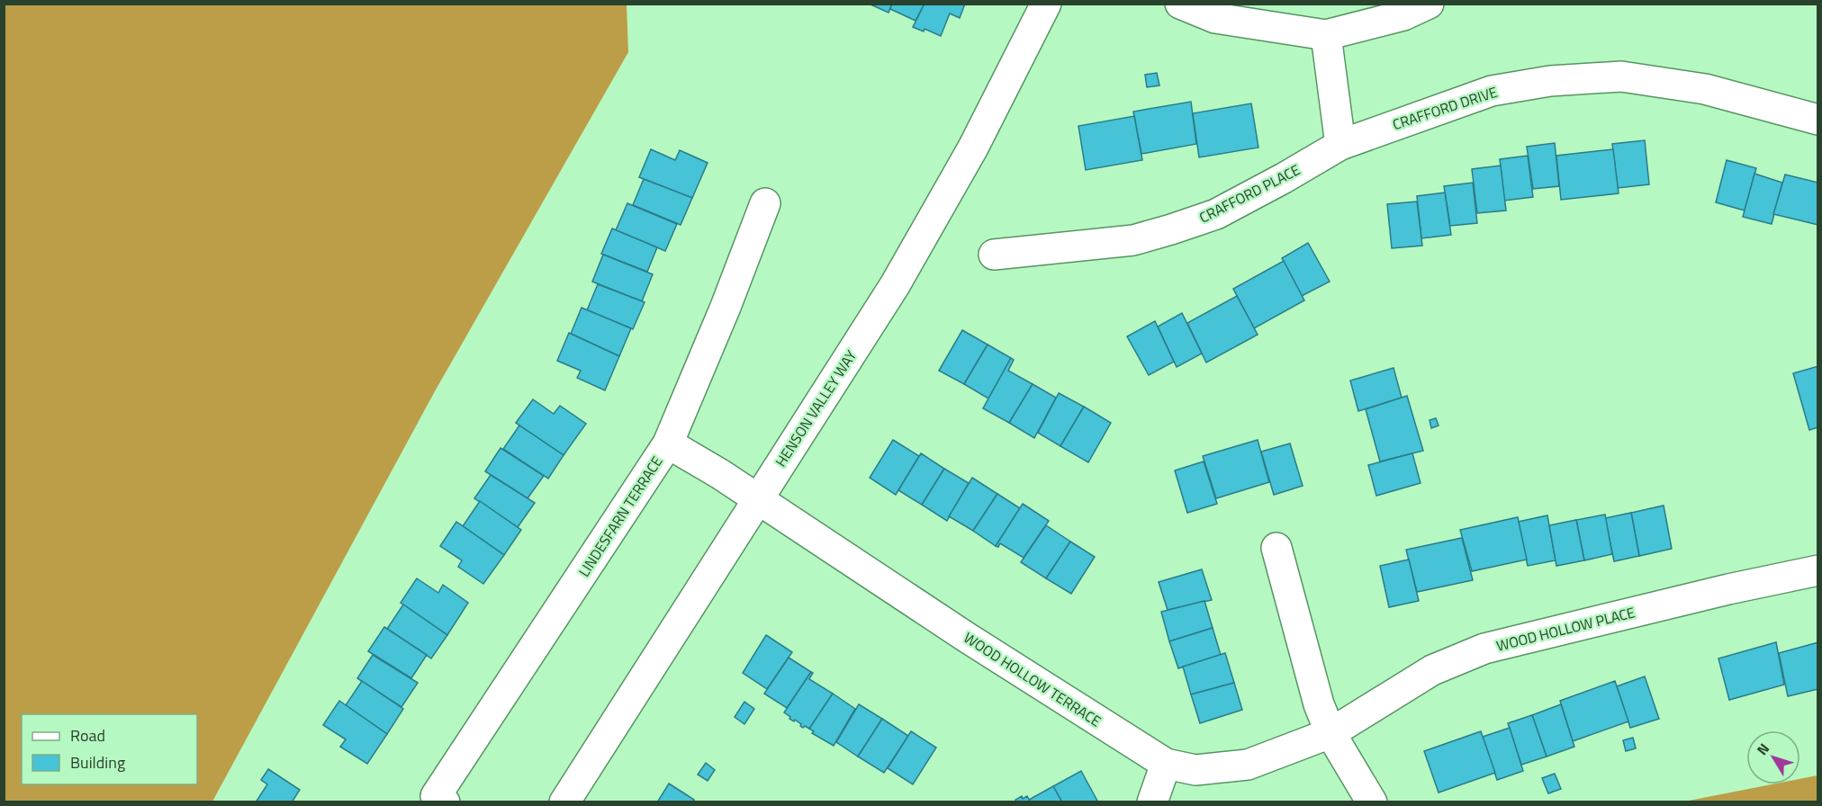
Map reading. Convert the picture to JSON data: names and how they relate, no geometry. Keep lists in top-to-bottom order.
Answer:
{
  "streets": {
    "street": [
      "CRAFFORD DRIVE",
      "CRAFFORD PLACE",
      "HENSON VALLEY WAY",
      "LINDESFARN TERRACE",
      "WOOD HOLLOW PLACE",
      "WOOD HOLLOW TERRACE"
    ]
  },
  "crossings": [
    ["CRAFFORD DRIVE", "CRAFFORD PLACE"],
    ["HENSON VALLEY WAY", "WOOD HOLLOW TERRACE"],
    ["LINDESFARN TERRACE", "WOOD HOLLOW TERRACE"],
    ["WOOD HOLLOW PLACE", "WOOD HOLLOW TERRACE"]
  ],
  "legend": ["Road", "Building"],
  "north": "top left"
}
